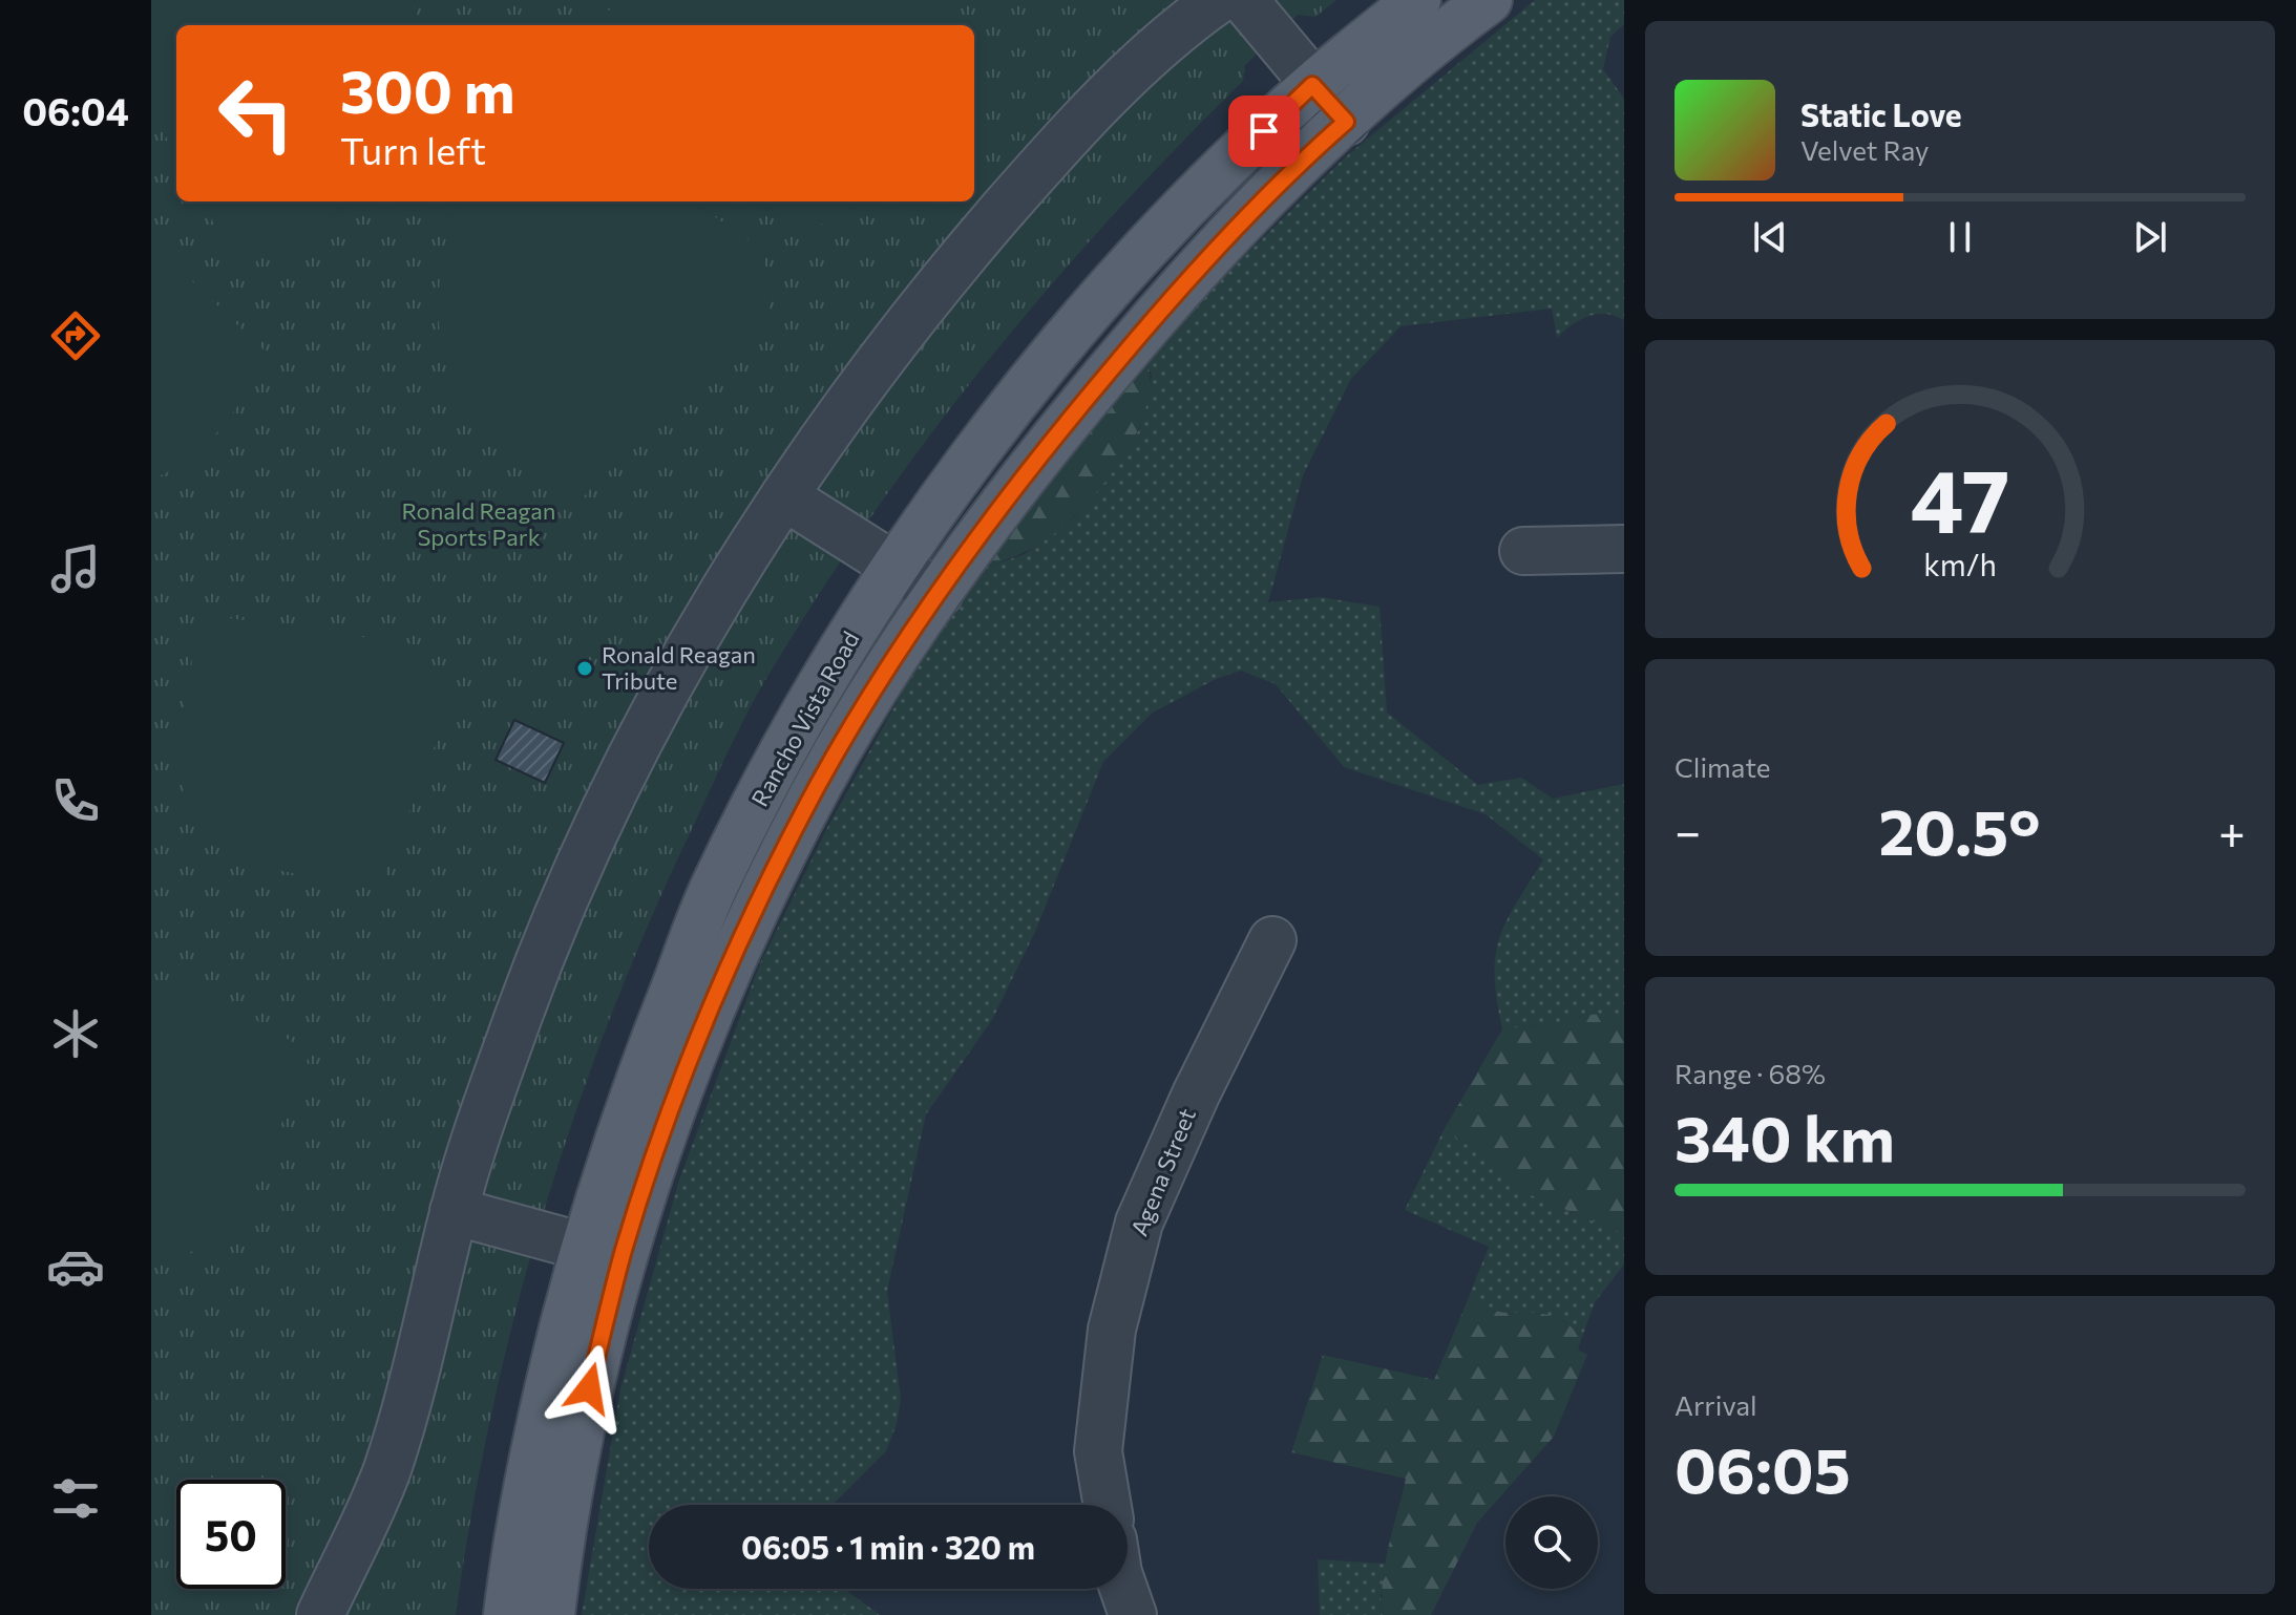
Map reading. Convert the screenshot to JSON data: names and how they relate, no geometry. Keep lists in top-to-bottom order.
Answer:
{
  "streets": {
    "main road": ["Rancho Vista Road"],
    "street": ["Agena Street"]
  },
  "parks": ["Ronald Reagan Sports Park"],
  "places": ["Ronald Reagan Tribute"],
  "page": {
    "tabs": "06:04",
    "turn": ["300 m", "Turn left"],
    "song": ["Static Love", "Velvet Ray"],
    "tile": [
      "Climate",
      ["Range · 68%", "340 km"],
      ["Arrival", "06:05"]
    ],
    "heat": ["−", "20.5°", "+"],
    "limit": "50",
    "trip": "06:05 · 1 min · 320 m",
    "gauge": ["47", "km/h"]
  }
}
